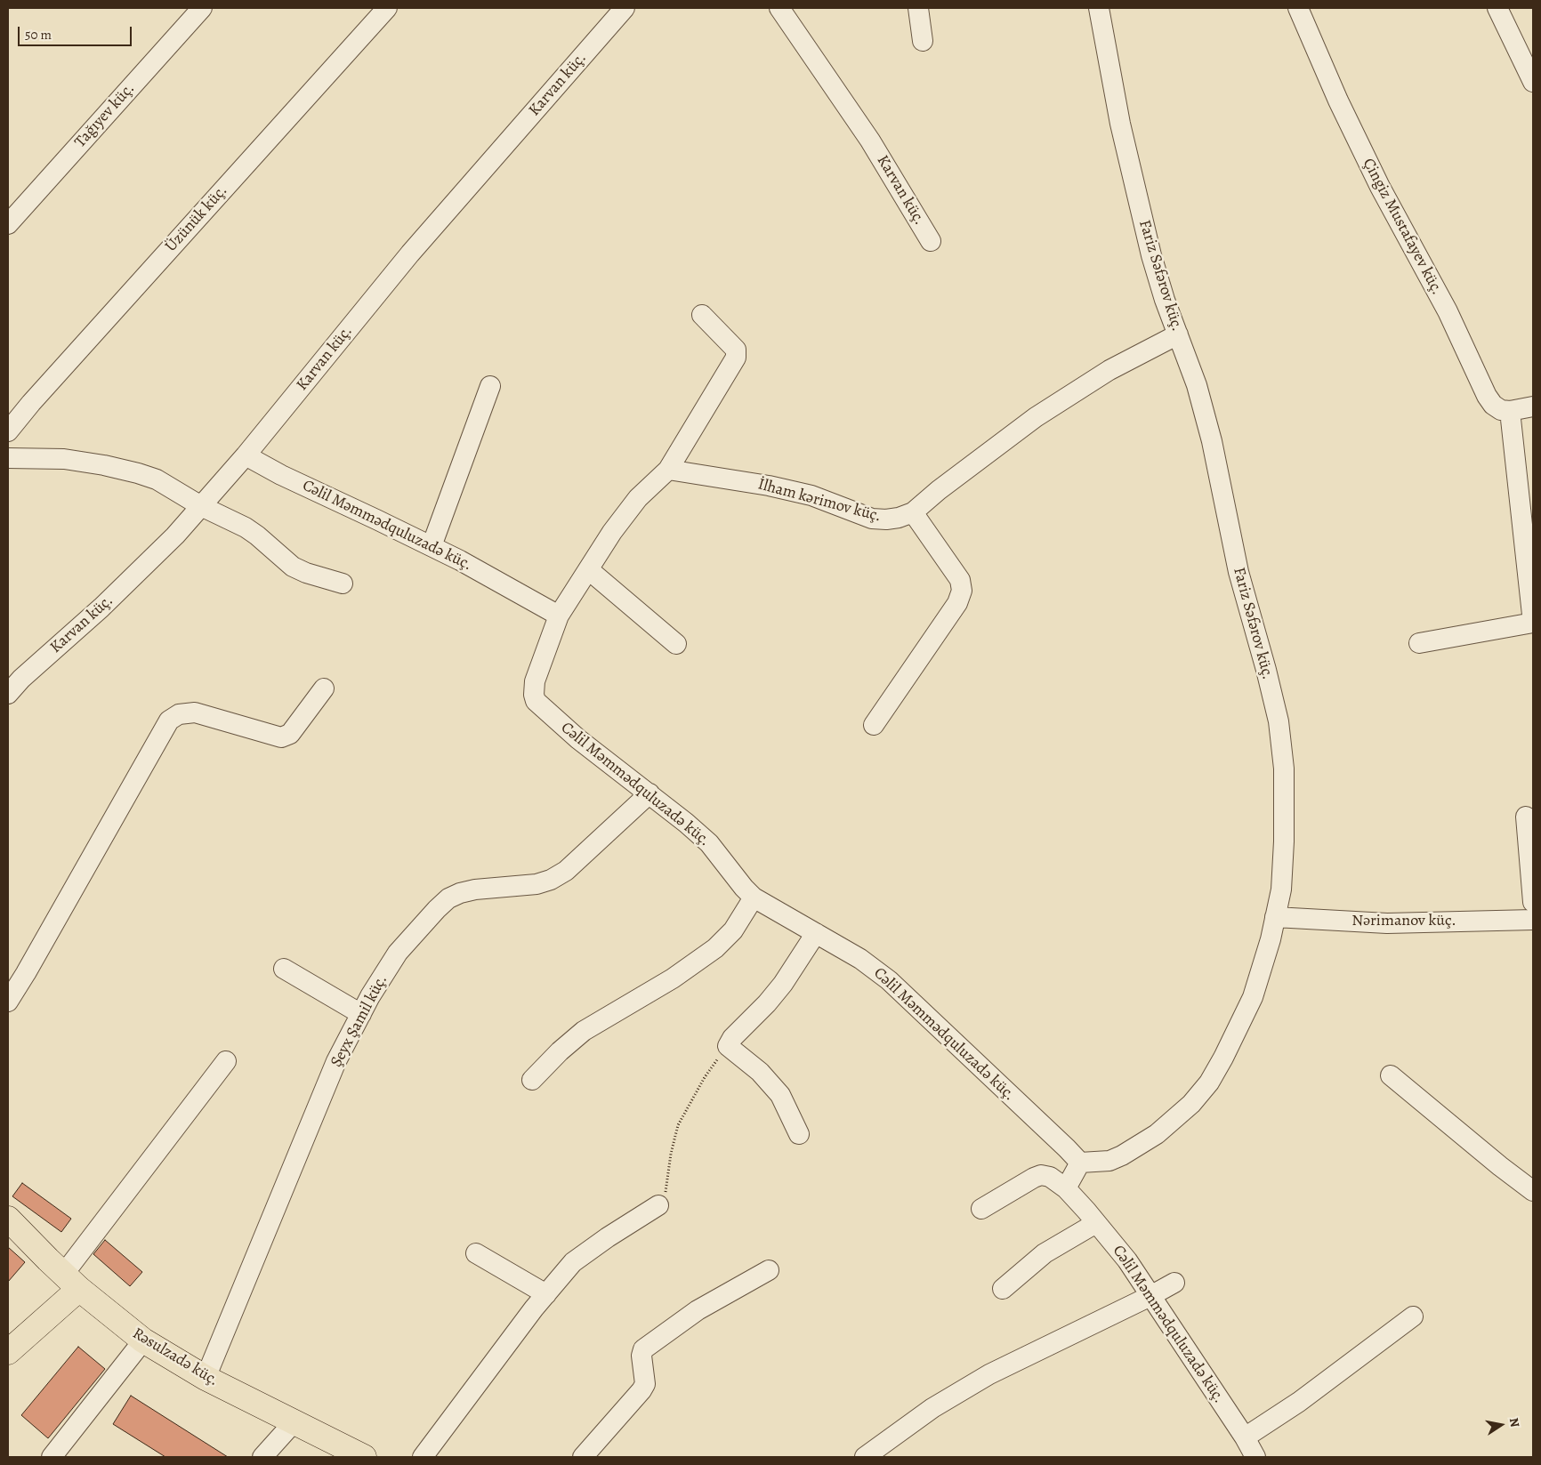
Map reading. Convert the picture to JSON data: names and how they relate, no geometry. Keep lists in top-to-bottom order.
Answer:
{
  "streets": {
    "main road": ["Rəsulzadə küç."],
    "street": [
      "Karvan küç.",
      "Tağıyev küç.",
      "Üzünük küç.",
      "Çingiz Mustafayev küç.",
      "Fariz Səfərov küç.",
      "İlham kərimov küç.",
      "Cəlil Məmmədquluzadə küç.",
      "Nərimanov küç.",
      "Şeyx Şamil küç."
    ]
  },
  "crossings": [
    ["Karvan küç.", "Cəlil Məmmədquluzadə küç."],
    ["Fariz Səfərov küç.", "İlham kərimov küç."],
    ["Fariz Səfərov küç.", "Cəlil Məmmədquluzadə küç."],
    ["Fariz Səfərov küç.", "Nərimanov küç."],
    ["Cəlil Məmmədquluzadə küç.", "Şeyx Şamil küç."],
    ["Şeyx Şamil küç.", "Rəsulzadə küç."]
  ],
  "scale_bar": "50 m",
  "north": "right"
}
